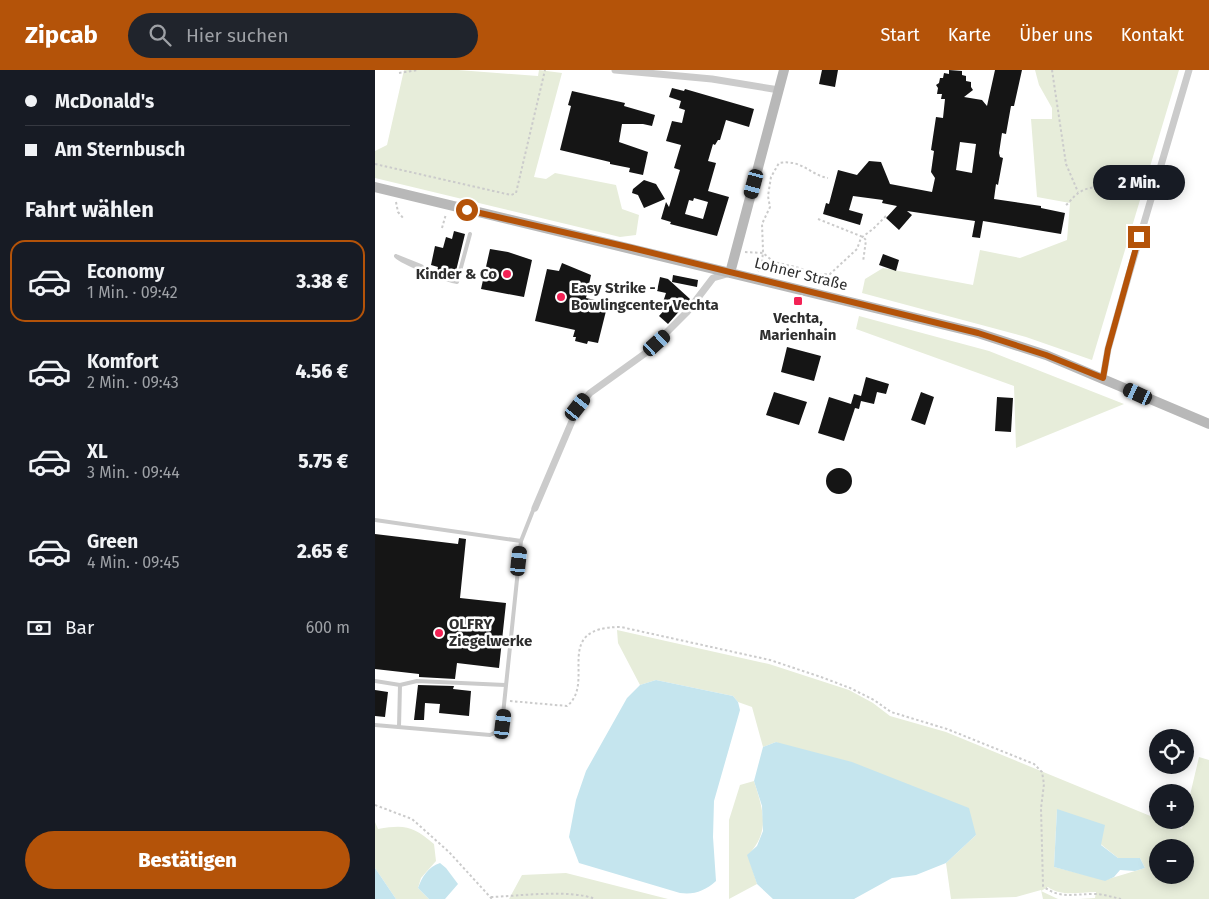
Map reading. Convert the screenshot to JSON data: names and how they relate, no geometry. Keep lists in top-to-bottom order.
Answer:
{
  "streets": {
    "main road": ["Lohner Straße"]
  },
  "places": {
    "other": ["Kinder & Co", "Easy Strike - Bowlingcenter Vechta", "OLFRY Ziegelwerke"],
    "transit": ["Vechta, Marienhain"]
  },
  "page": {
    "header": "Zipcab",
    "search": "Hier suchen",
    "nav": [
      "Start",
      "Karte",
      "Über uns",
      "Kontakt"
    ],
    "banner": ["McDonald's", "Am Sternbusch"],
    "bubble": "2 Min.",
    "heading": "Fahrt wählen",
    "list": [
      {
        "name": "Economy",
        "note": "1 Min. · 09:42",
        "value": "3.38 €"
      },
      {
        "name": "Komfort",
        "note": "2 Min. · 09:43",
        "value": "4.56 €"
      },
      {
        "name": "XL",
        "note": "3 Min. · 09:44",
        "value": "5.75 €"
      },
      {
        "name": "Green",
        "note": "4 Min. · 09:45",
        "value": "2.65 €"
      }
    ],
    "pay": ["Bar", "600 m"],
    "map_buttons": ["+", "−"],
    "buttons": "Bestätigen"
  }
}
